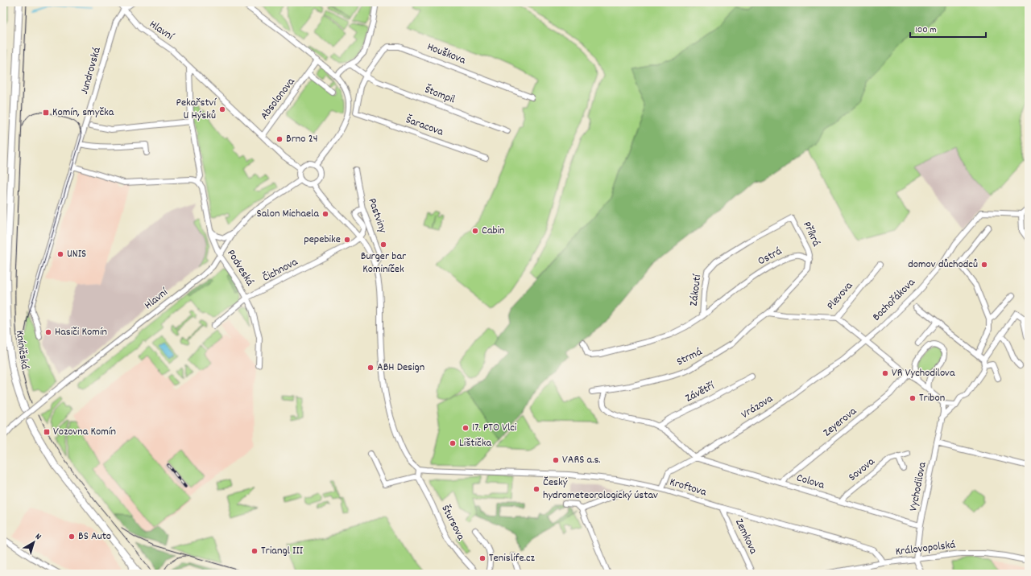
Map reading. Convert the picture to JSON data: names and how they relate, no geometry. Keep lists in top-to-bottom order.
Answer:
{
  "streets": {
    "main road": ["Kníničská"],
    "street": [
      "Hlavní",
      "Houškova",
      "Jundrovská",
      "Štompil",
      "Absolonova",
      "Šaracova",
      "Pastviny",
      "Příkrá",
      "Ostrá",
      "Podveská",
      "Čichnova",
      "Zákoutí",
      "Plevova",
      "Bochořákova",
      "Strmá",
      "Závětří",
      "Vrázova",
      "Zeyerova",
      "Sovova",
      "Colova",
      "Vychodilova",
      "Kroftova",
      "Štursova",
      "Zemkova",
      "Královopolská"
    ]
  },
  "crossings": [
    ["Hlavní", "Jundrovská"],
    ["Hlavní", "Absolonova"],
    ["Hlavní", "Podveská"],
    ["Houškova", "Štompil"],
    ["Houškova", "Šaracova"],
    ["Štompil", "Šaracova"],
    ["Příkrá", "Ostrá"],
    ["Příkrá", "Zákoutí"],
    ["Ostrá", "Zákoutí"],
    ["Podveská", "Čichnova"],
    ["Plevova", "Strmá"],
    ["Bochořákova", "Vrázova"],
    ["Vrázova", "Colova"],
    ["Vrázova", "Kroftova"],
    ["Zeyerova", "Colova"],
    ["Sovova", "Colova"],
    ["Colova", "Vychodilova"],
    ["Vychodilova", "Královopolská"],
    ["Kroftova", "Zemkova"],
    ["Kroftova", "Královopolská"]
  ],
  "places": {
    "other": [
      "Pekařství U Hýsků",
      "Brno 24",
      "Salon Michaela",
      "Cabin",
      "pepebike",
      "Burger bar Kominíček",
      "UNIS",
      "domov důchodců",
      "Hasiči Komín",
      "ABH Design",
      "VR Vychodilova",
      "Tribon",
      "17. PTO Vlci",
      "Lištička",
      "VARS a.s.",
      "Český hydrometeorologický ústav",
      "BS Auto",
      "Triangl III",
      "Tenislife.cz"
    ],
    "transit": ["Komín, smyčka", "Vozovna Komín"]
  },
  "scale_bar": "100 m",
  "north": "top right"
}
